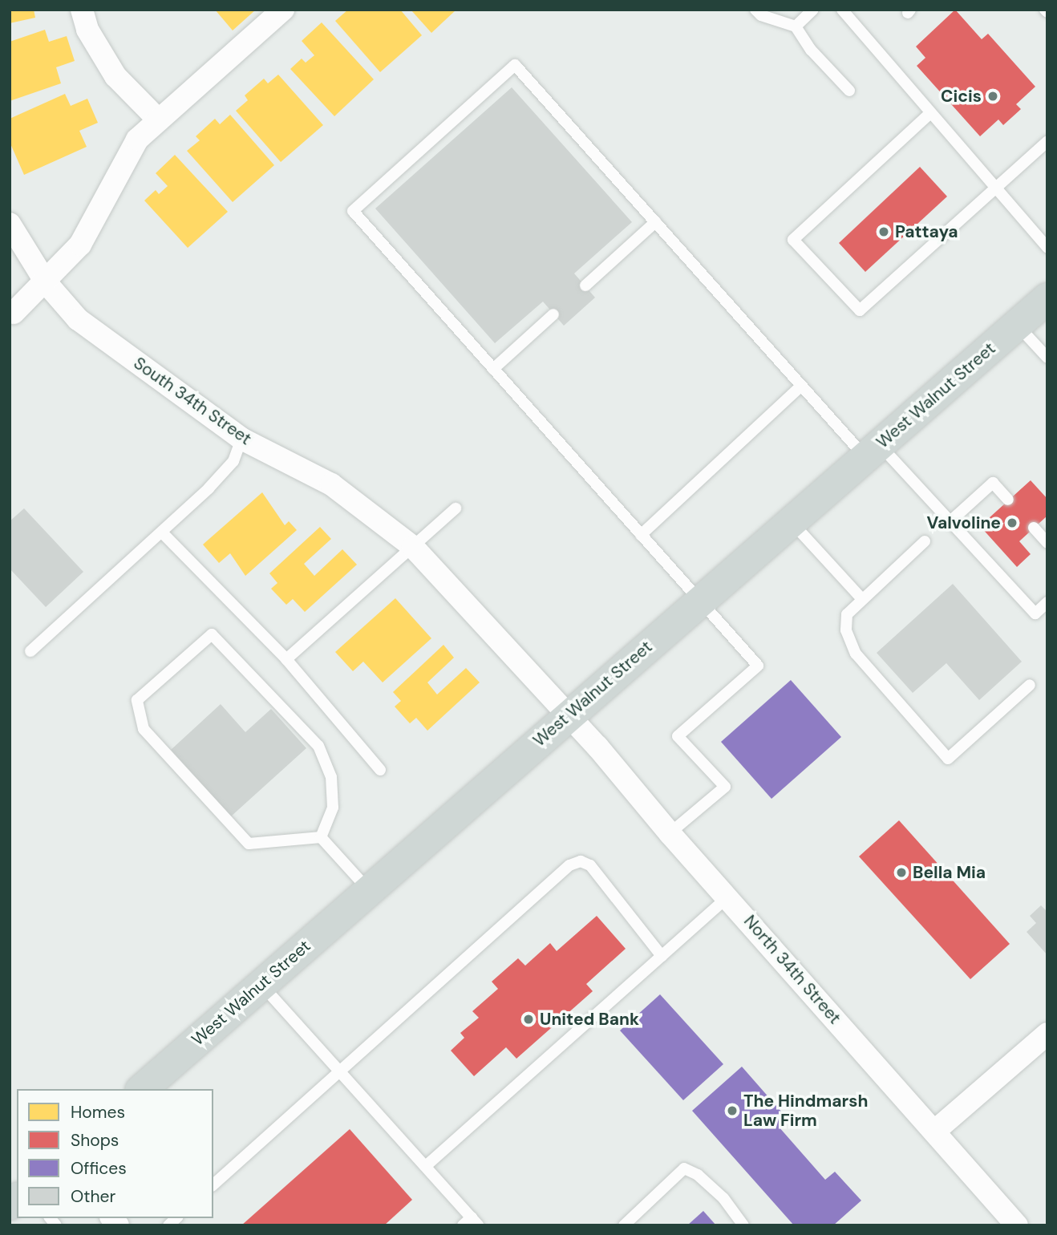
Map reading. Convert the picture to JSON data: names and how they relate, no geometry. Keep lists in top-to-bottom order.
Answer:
{
  "streets": {
    "main road": ["West Walnut Street"],
    "street": ["South 34th Street", "North 34th Street"]
  },
  "crossings": [
    ["West Walnut Street", "South 34th Street"],
    ["West Walnut Street", "North 34th Street"],
    ["South 34th Street", "North 34th Street"]
  ],
  "places": [
    "Cicis",
    "Pattaya",
    "Valvoline",
    "Bella Mia",
    "United Bank",
    "The Hindmarsh Law Firm"
  ],
  "legend": [
    "Homes",
    "Shops",
    "Offices",
    "Other"
  ]
}
